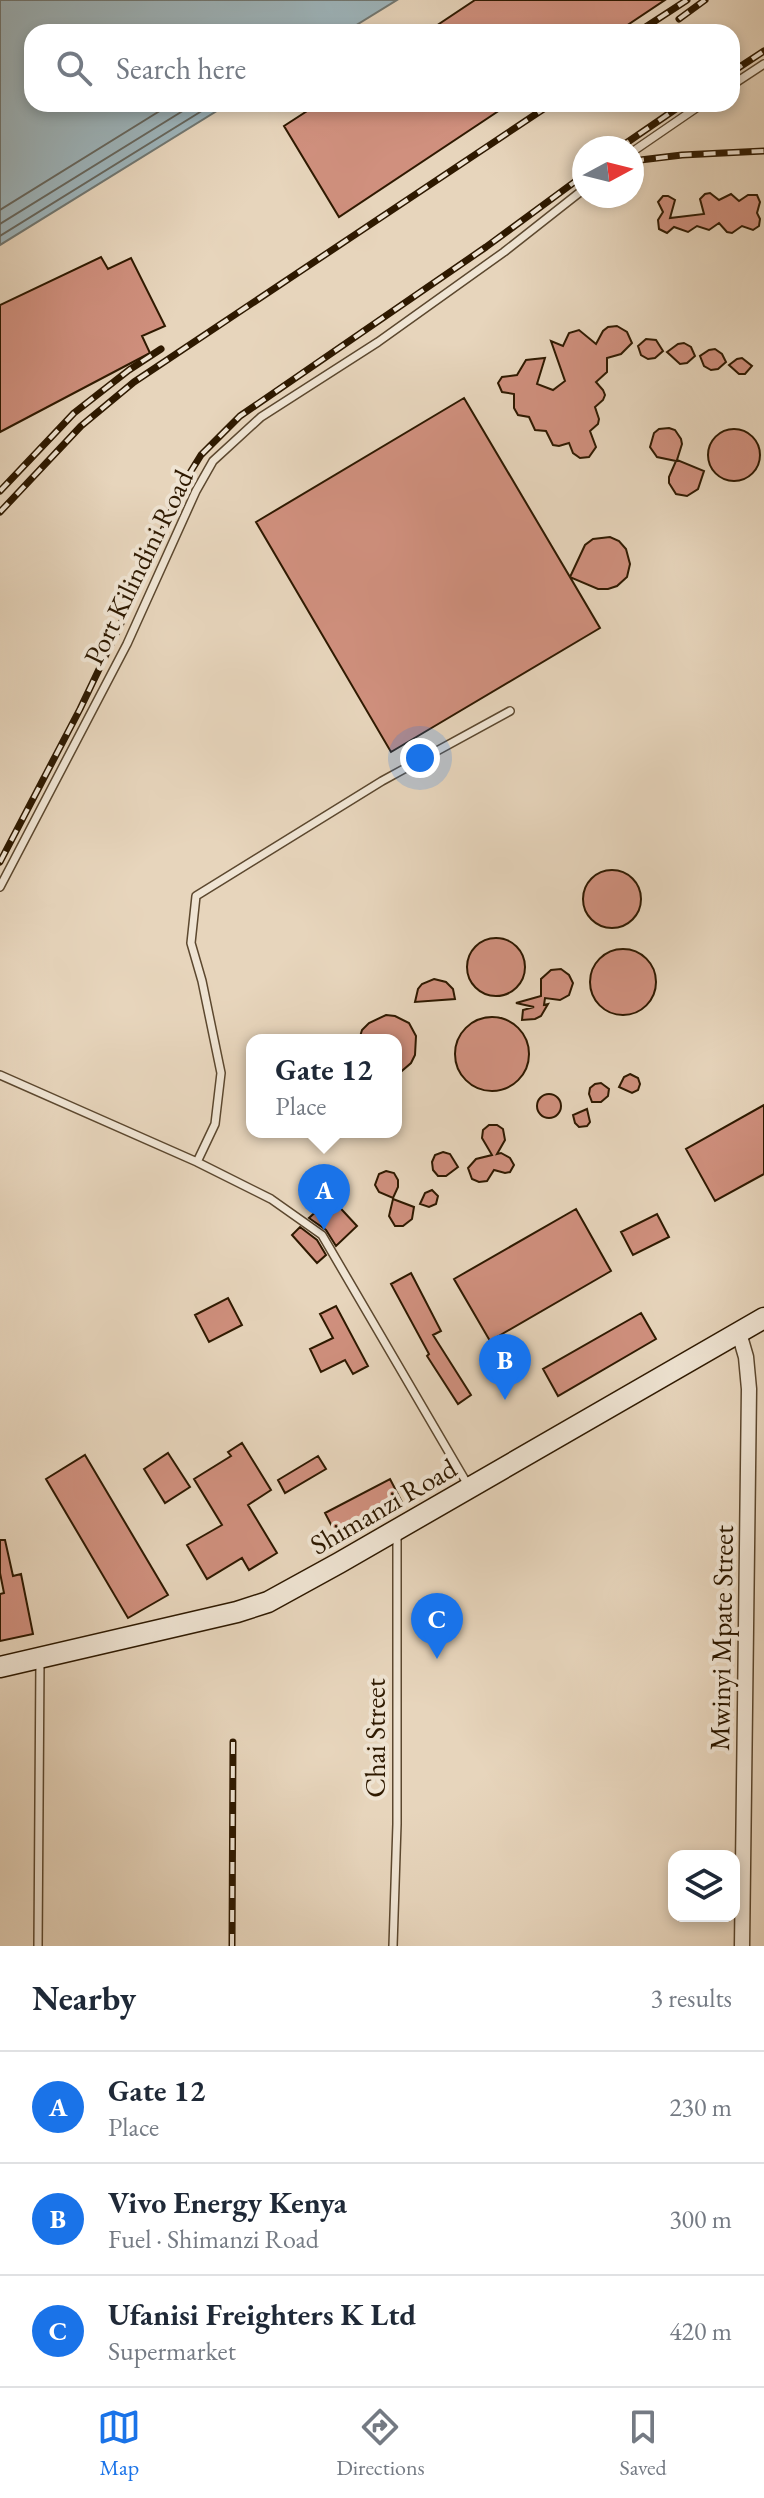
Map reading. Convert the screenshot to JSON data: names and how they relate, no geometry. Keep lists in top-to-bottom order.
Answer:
{
  "streets": {
    "main road": ["Shimanzi Road"],
    "street": ["Mwinyi Mpate Street"],
    "lane": ["Port Kilindini Road", "Chai Street"]
  },
  "crossings": [
    ["Shimanzi Road", "Mwinyi Mpate Street"],
    ["Shimanzi Road", "Chai Street"]
  ],
  "north": "right",
  "page": {
    "search": "Search here",
    "popup": ["Gate 12", "Place"],
    "pins": ["A", "B", "C"],
    "heading": ["Nearby", "3 results"],
    "list": [
      {
        "mark": "A",
        "name": "Gate 12",
        "note": "Place",
        "value": "230 m"
      },
      {
        "mark": "B",
        "name": "Vivo Energy Kenya",
        "note": "Fuel · Shimanzi Road",
        "value": "300 m"
      },
      {
        "mark": "C",
        "name": "Ufanisi Freighters K Ltd",
        "note": "Supermarket",
        "value": "420 m"
      }
    ],
    "nav": ["Map", "Directions", "Saved"]
  }
}
